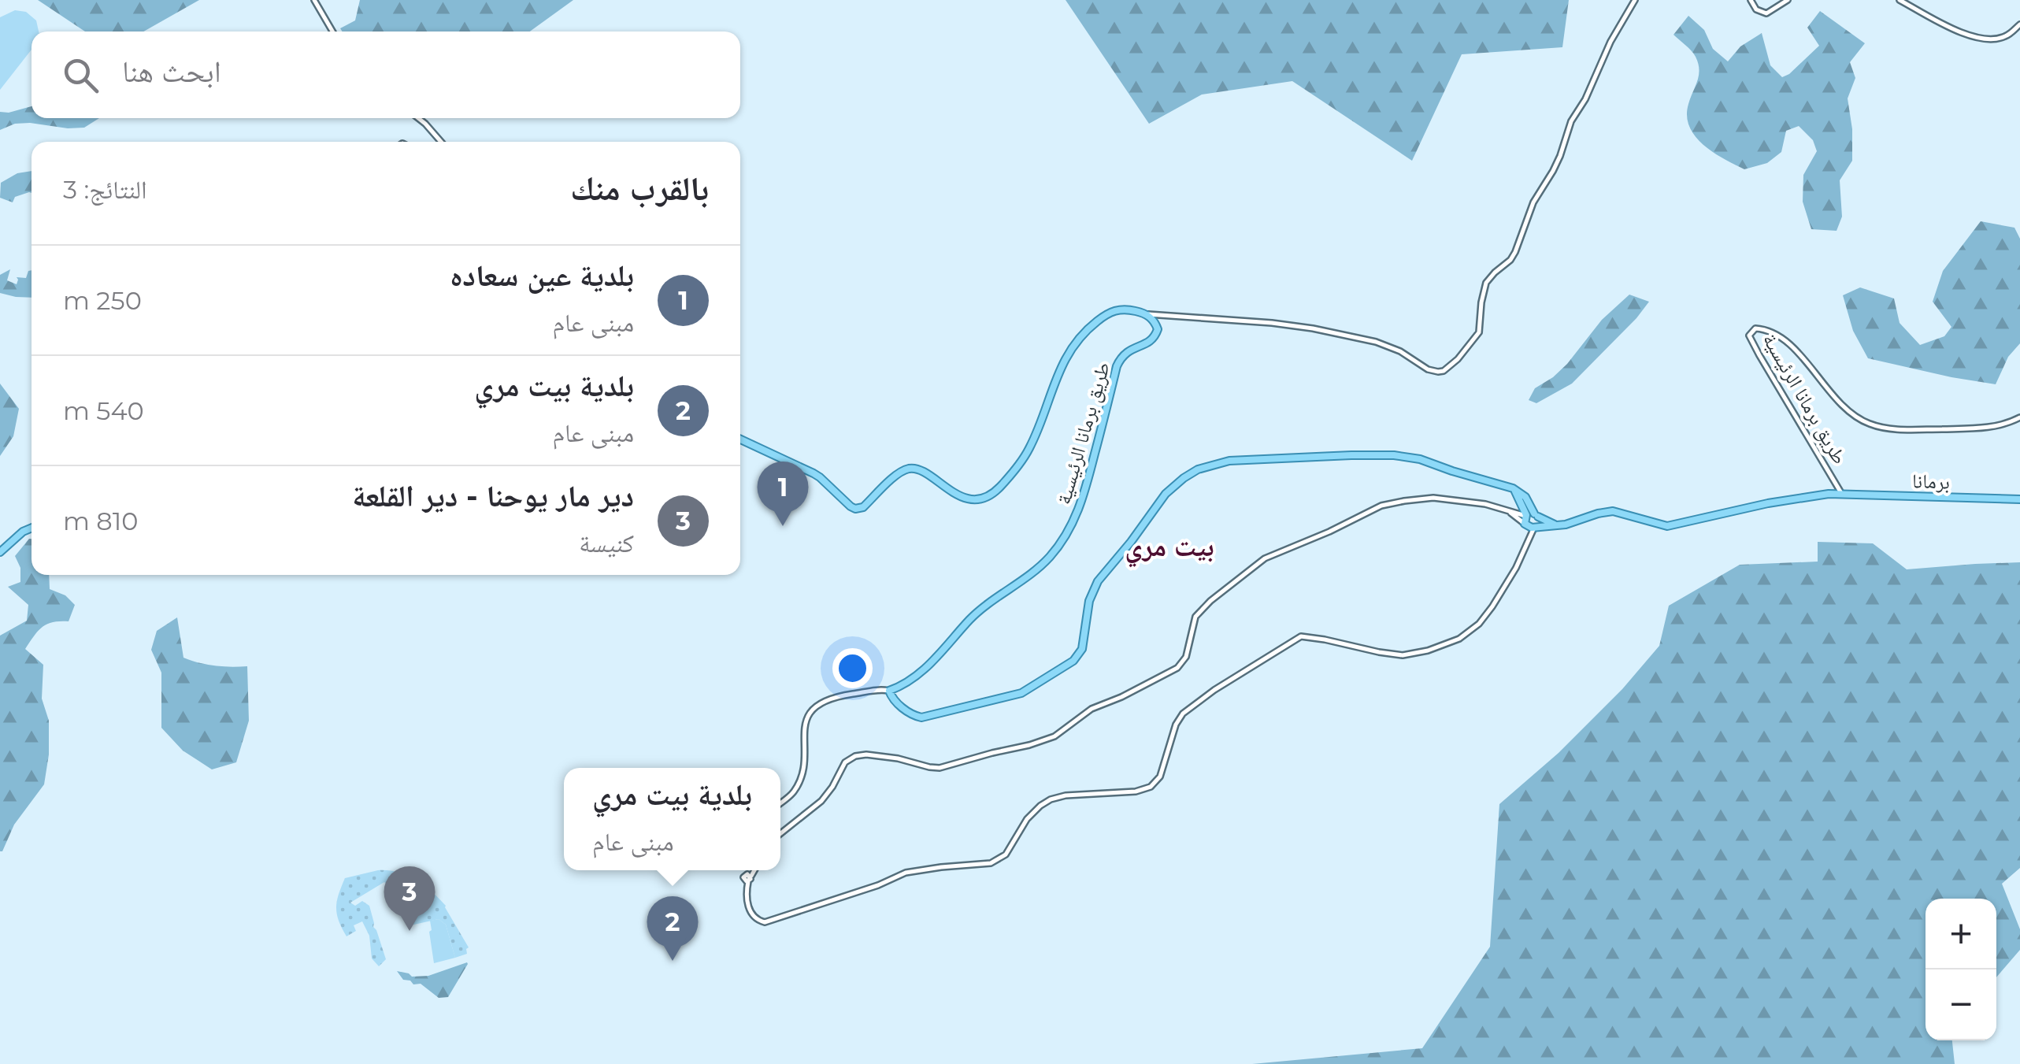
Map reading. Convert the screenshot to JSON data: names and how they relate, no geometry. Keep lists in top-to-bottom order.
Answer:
{
  "streets": {
    "main road": ["طريق برمانا الرئيسية", "برمانا"]
  },
  "crossings": [
    ["طريق برمانا الرئيسية", "برمانا"]
  ],
  "districts": ["بيت مري"],
  "page": {
    "search": "ابحث هنا",
    "heading": ["بالقرب منك", "النتائج: 3"],
    "list": [
      {
        "mark": "1",
        "name": "بلدية عين سعاده",
        "note": "مبنى عام",
        "value": "250 m"
      },
      {
        "mark": "2",
        "name": "بلدية بيت مري",
        "note": "مبنى عام",
        "value": "540 m"
      },
      {
        "mark": "3",
        "name": "دير مار يوحنا - دير القلعة",
        "note": "كنيسة",
        "value": "810 m"
      }
    ],
    "pins": ["1", "3", "2"],
    "popup": ["بلدية بيت مري", "مبنى عام"],
    "map_buttons": ["+", "−"]
  }
}
